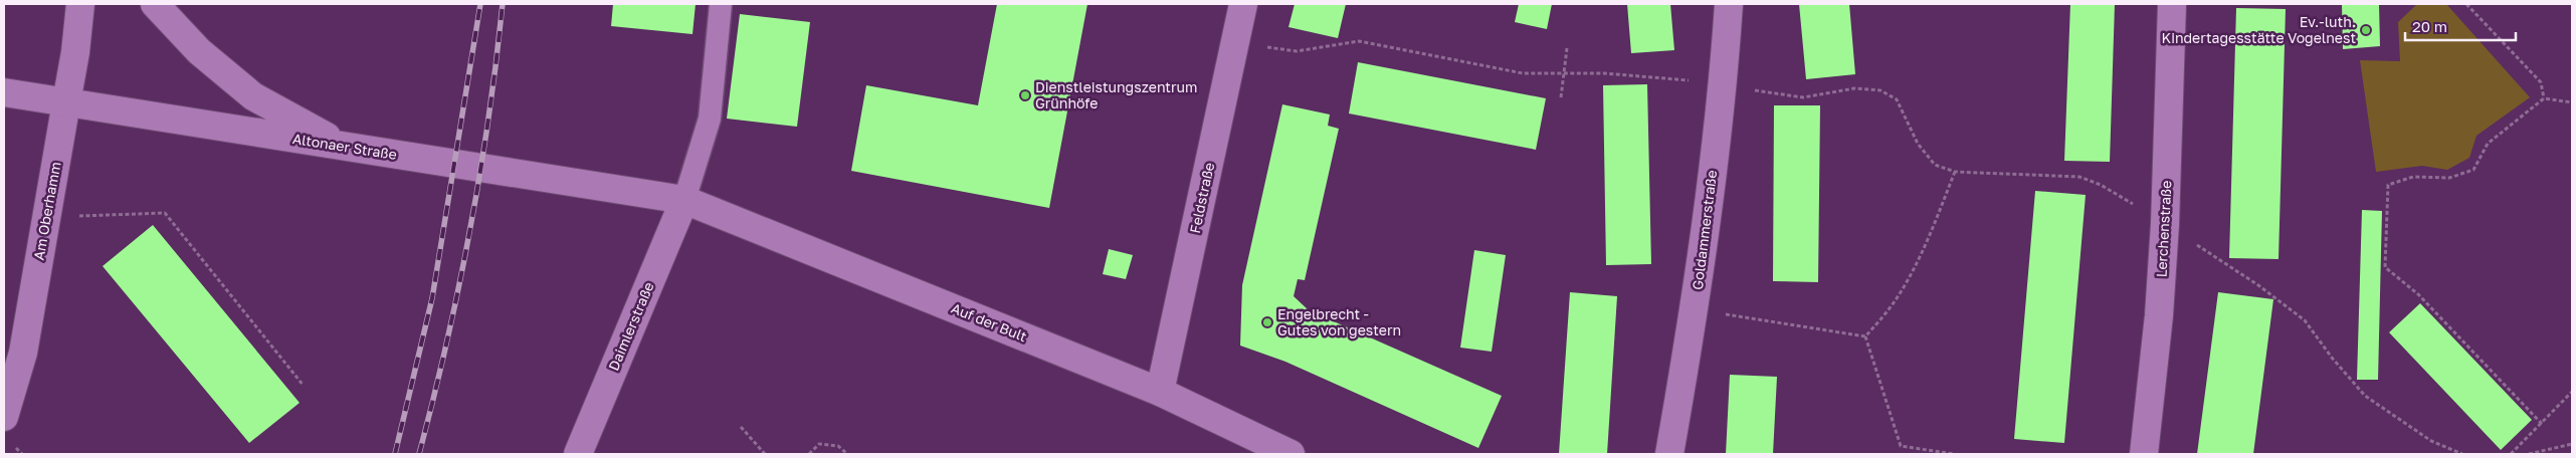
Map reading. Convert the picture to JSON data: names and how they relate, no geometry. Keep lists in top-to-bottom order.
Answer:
{
  "streets": {
    "street": [
      "Altonaer Straße",
      "Feldstraße",
      "Am Oberhamm",
      "Lerchenstraße",
      "Goldammerstraße",
      "Auf der Bult",
      "Daimlerstraße"
    ]
  },
  "crossings": [
    ["Altonaer Straße", "Am Oberhamm"],
    ["Altonaer Straße", "Auf der Bult"],
    ["Altonaer Straße", "Daimlerstraße"],
    ["Feldstraße", "Auf der Bult"],
    ["Auf der Bult", "Daimlerstraße"]
  ],
  "places": ["Ev.-luth. Kindertagesstätte Vogelnest", "Dienstleistungszentrum Grünhöfe", "Engelbrecht - Gutes von gestern"],
  "scale_bar": "20 m"
}
